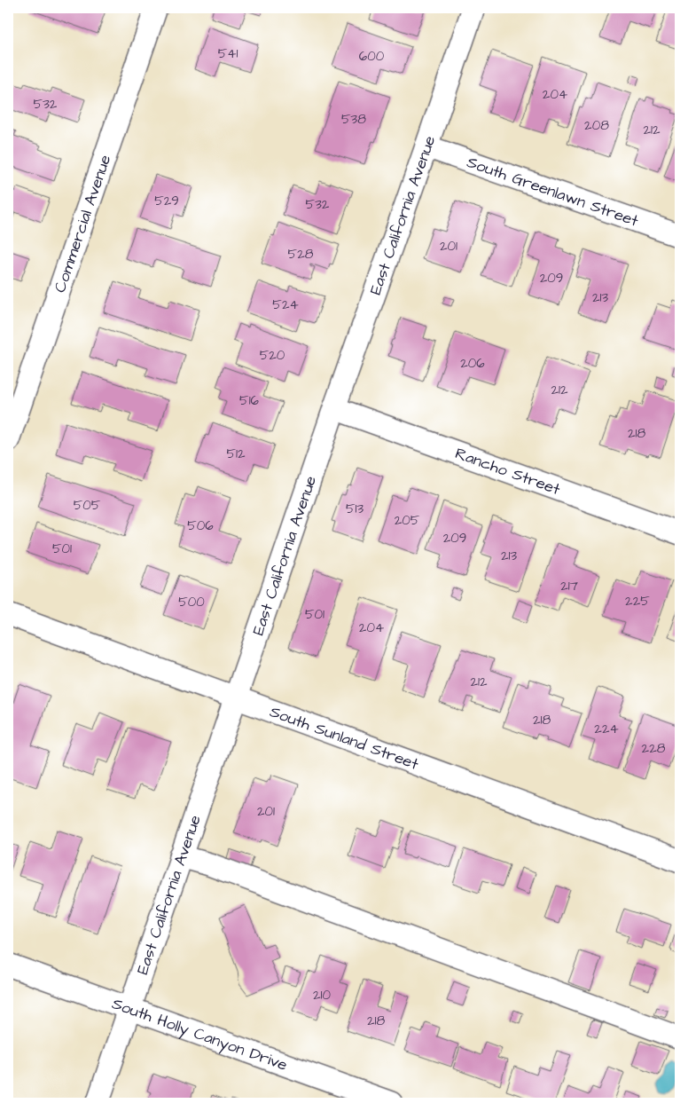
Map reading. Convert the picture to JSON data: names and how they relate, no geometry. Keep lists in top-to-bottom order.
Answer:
{
  "streets": {
    "street": [
      "South Greenlawn Street",
      "East California Avenue",
      "Commercial Avenue",
      "Rancho Street",
      "South Sunland Street",
      "South Holly Canyon Drive"
    ]
  },
  "crossings": [
    ["South Greenlawn Street", "East California Avenue"],
    ["East California Avenue", "Rancho Street"],
    ["East California Avenue", "South Sunland Street"],
    ["East California Avenue", "South Holly Canyon Drive"]
  ],
  "house_numbers": [
    "541",
    "600",
    "204",
    "532",
    "538",
    "208",
    "212",
    "529",
    "532",
    "201",
    "528",
    "209",
    "213",
    "524",
    "520",
    "206",
    "212",
    "516",
    "218",
    "512",
    "505",
    "513",
    "205",
    "506",
    "209",
    "501",
    "213",
    "217",
    "225",
    "500",
    "501",
    "204",
    "212",
    "218",
    "224",
    "228",
    "201",
    "210",
    "218"
  ]
}
